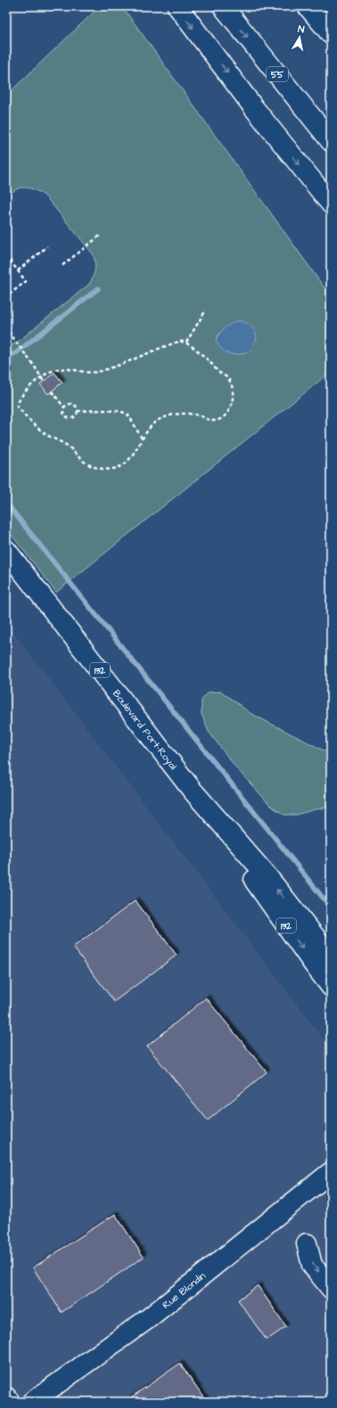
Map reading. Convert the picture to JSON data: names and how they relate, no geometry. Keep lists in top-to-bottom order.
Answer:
{
  "streets": {
    "main road": [
      "55",
      "132",
      "Boulevard Port-Royal",
      "Rue Blondin"
    ]
  },
  "north": "top"
}
